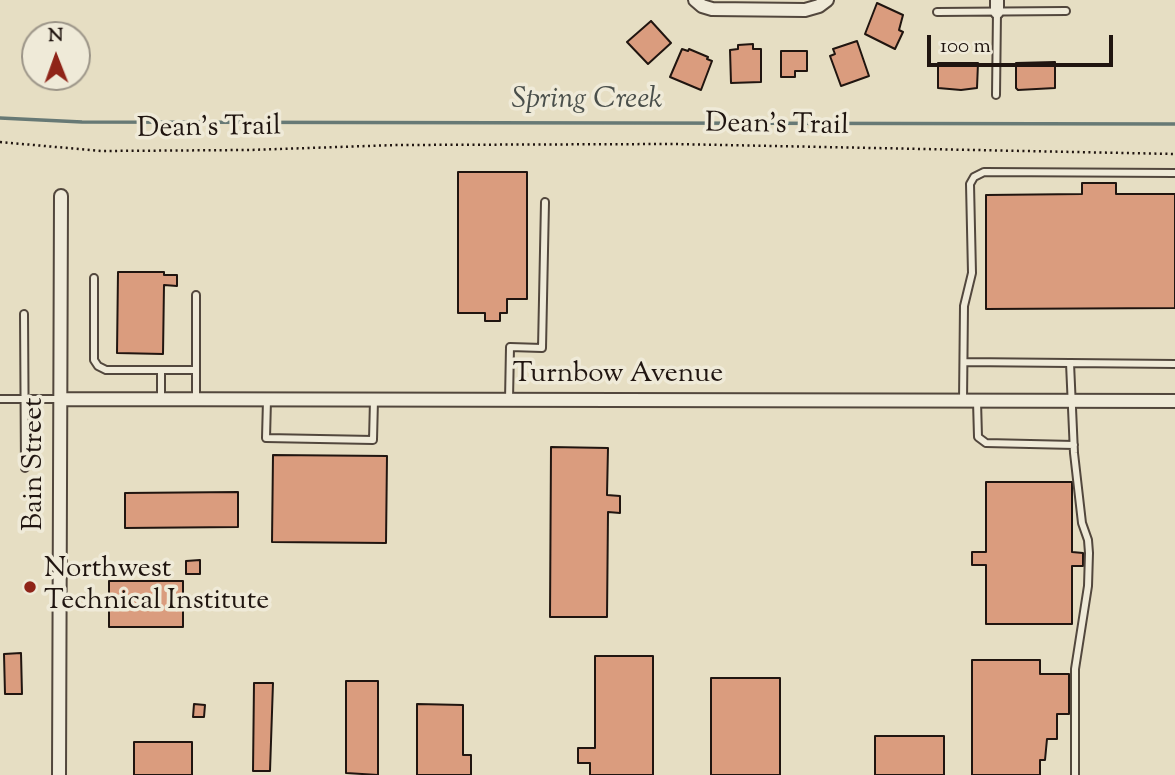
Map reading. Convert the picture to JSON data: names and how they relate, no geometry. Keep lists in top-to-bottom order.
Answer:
{
  "streets": {
    "street": ["Turnbow Avenue", "Bain Street"],
    "path": ["Dean's Trail"]
  },
  "crossings": [
    ["Turnbow Avenue", "Bain Street"]
  ],
  "water": ["Spring Creek"],
  "places": ["Northwest Technical Institute"],
  "scale_bar": "100 m",
  "north": "top"
}
